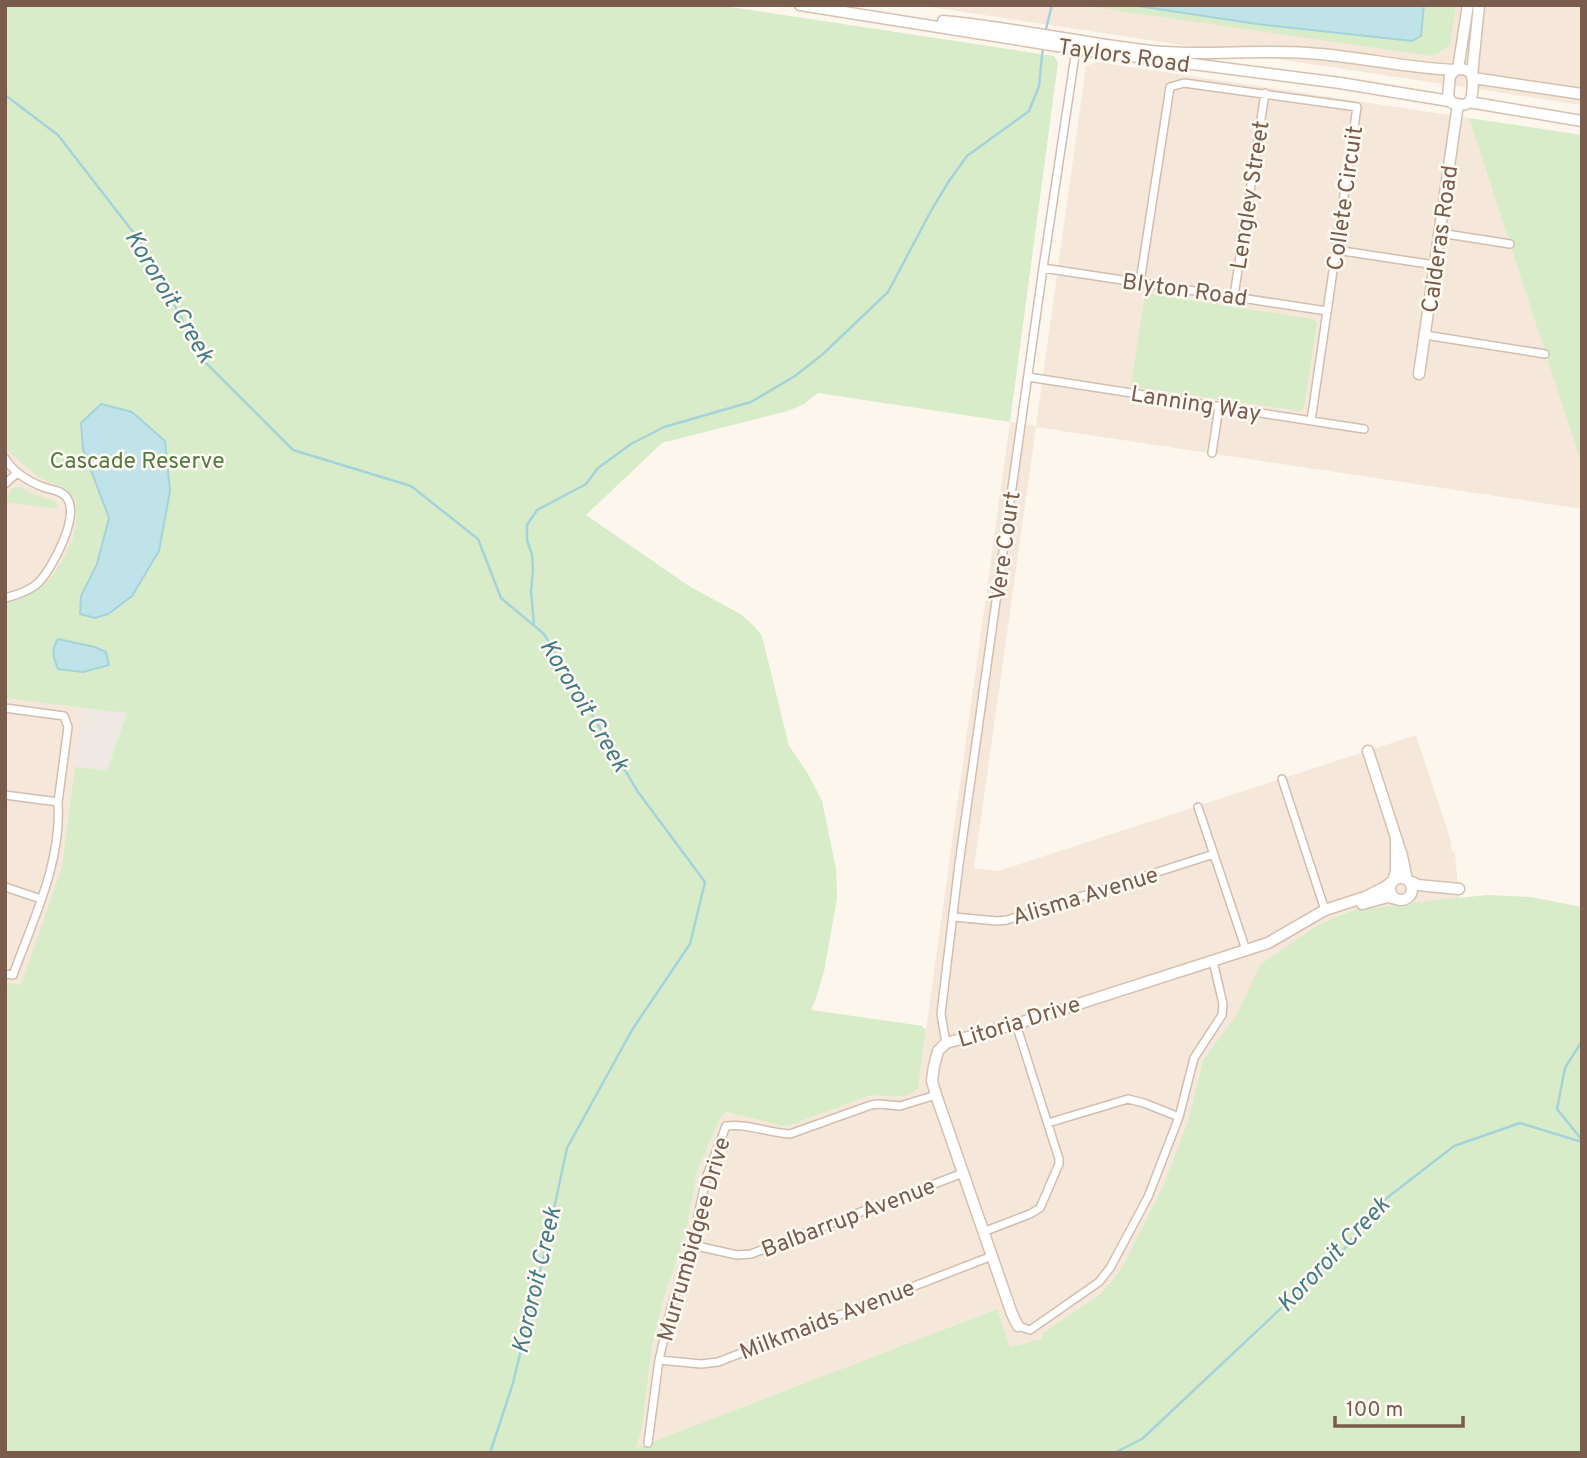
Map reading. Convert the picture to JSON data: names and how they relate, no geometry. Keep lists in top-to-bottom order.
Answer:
{
  "streets": {
    "street": [
      "Taylors Road",
      "Lengley Street",
      "Collete Circuit",
      "Calderas Road",
      "Blyton Road",
      "Lanning Way",
      "Vere Court",
      "Alisma Avenue",
      "Litoria Drive",
      "Balbarrup Avenue",
      "Murrumbidgee Drive",
      "Milkmaids Avenue"
    ]
  },
  "crossings": [
    ["Taylors Road", "Calderas Road"],
    ["Taylors Road", "Vere Court"],
    ["Lengley Street", "Collete Circuit"],
    ["Lengley Street", "Blyton Road"],
    ["Collete Circuit", "Blyton Road"],
    ["Collete Circuit", "Lanning Way"],
    ["Blyton Road", "Vere Court"],
    ["Lanning Way", "Vere Court"],
    ["Vere Court", "Alisma Avenue"],
    ["Vere Court", "Litoria Drive"],
    ["Litoria Drive", "Balbarrup Avenue"],
    ["Litoria Drive", "Murrumbidgee Drive"],
    ["Litoria Drive", "Milkmaids Avenue"],
    ["Balbarrup Avenue", "Murrumbidgee Drive"],
    ["Murrumbidgee Drive", "Milkmaids Avenue"]
  ],
  "water": ["Kororoit Creek"],
  "parks": ["Cascade Reserve"],
  "scale_bar": "100 m"
}
